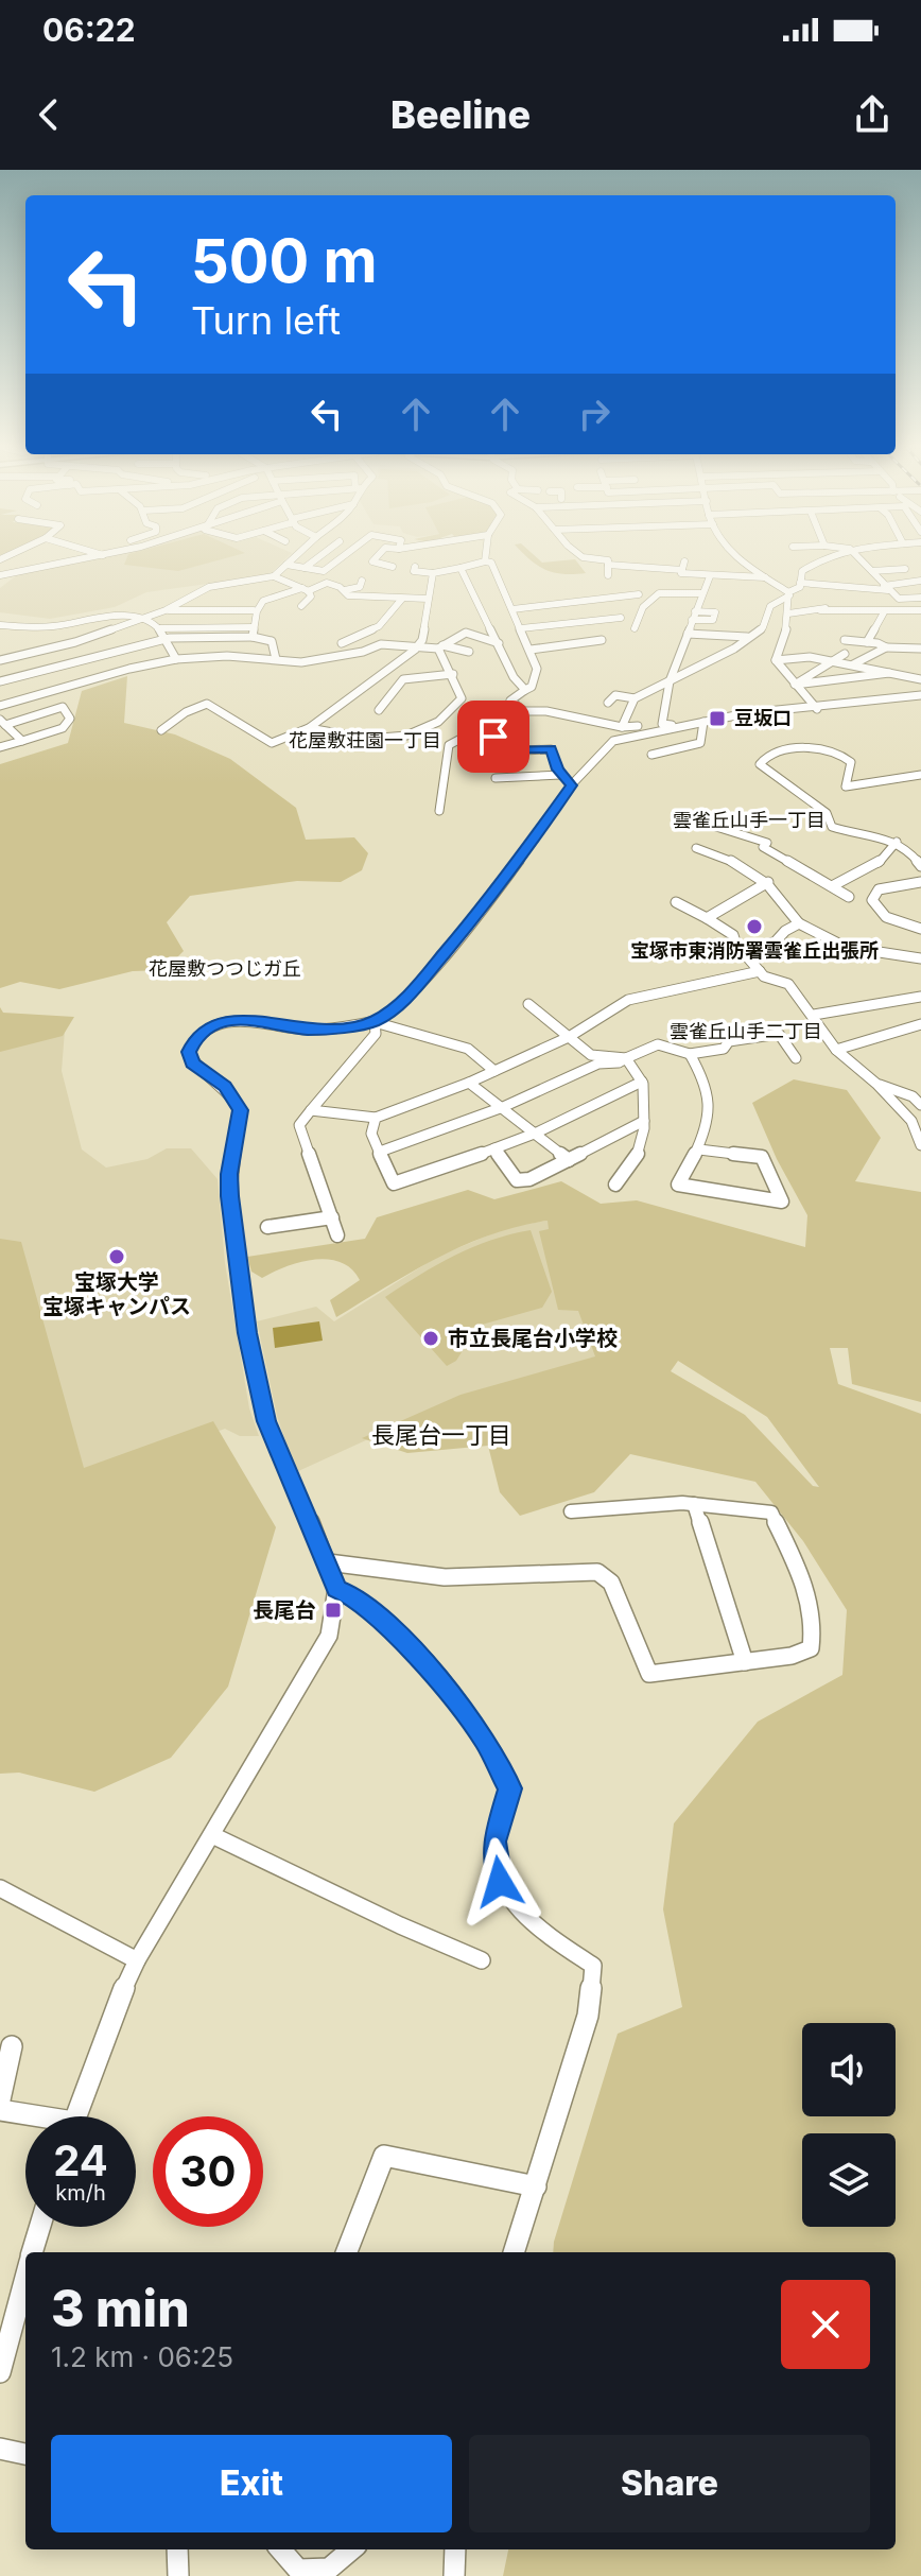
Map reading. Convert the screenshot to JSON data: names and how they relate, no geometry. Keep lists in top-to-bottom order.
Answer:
{
  "districts": [
    "花屋敷荘園一丁目",
    "雲雀丘山手一丁目",
    "花屋敷つつじガ丘",
    "雲雀丘山手二丁目",
    "長尾台一丁目"
  ],
  "places": {
    "transit": ["豆坂口", "長尾台"],
    "other": ["宝塚市東消防署雲雀丘出張所", "宝塚大学 宝塚キャンパス", "市立長尾台小学校"]
  },
  "page": {
    "status": "06:22",
    "header": "Beeline",
    "turn": ["500 m", "Turn left"],
    "speed": "24 km/h",
    "limit": "30",
    "heading": ["3 min", "1.2 km · 06:25"],
    "buttons": ["Exit", "Share"]
  }
}
